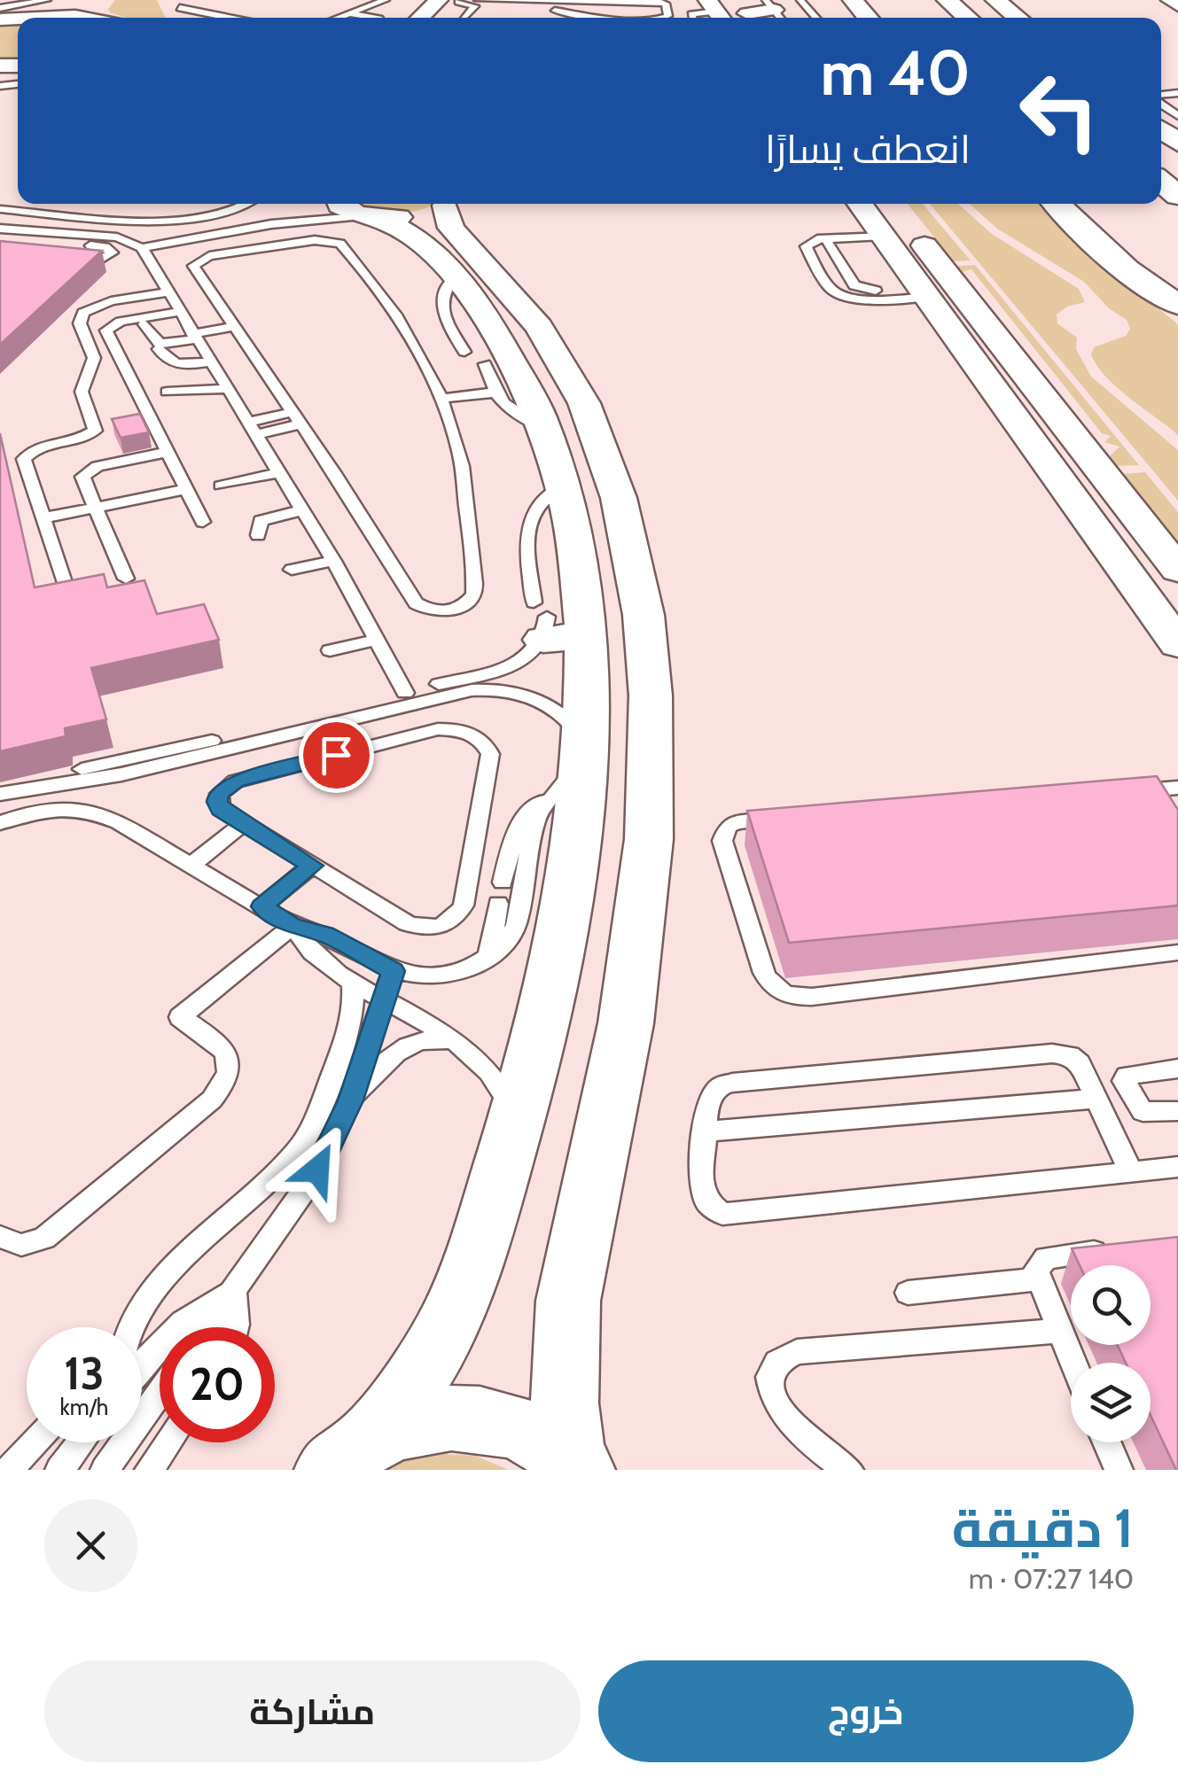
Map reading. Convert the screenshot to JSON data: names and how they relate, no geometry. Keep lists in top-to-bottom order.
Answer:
{
  "page": {
    "turn": ["40 m", "انعطف يسارًا"],
    "speed": "13 km/h",
    "limit": "20",
    "heading": ["1 دقيقة", "140 m · 07:27"],
    "buttons": ["خروج", "مشاركة"]
  }
}
